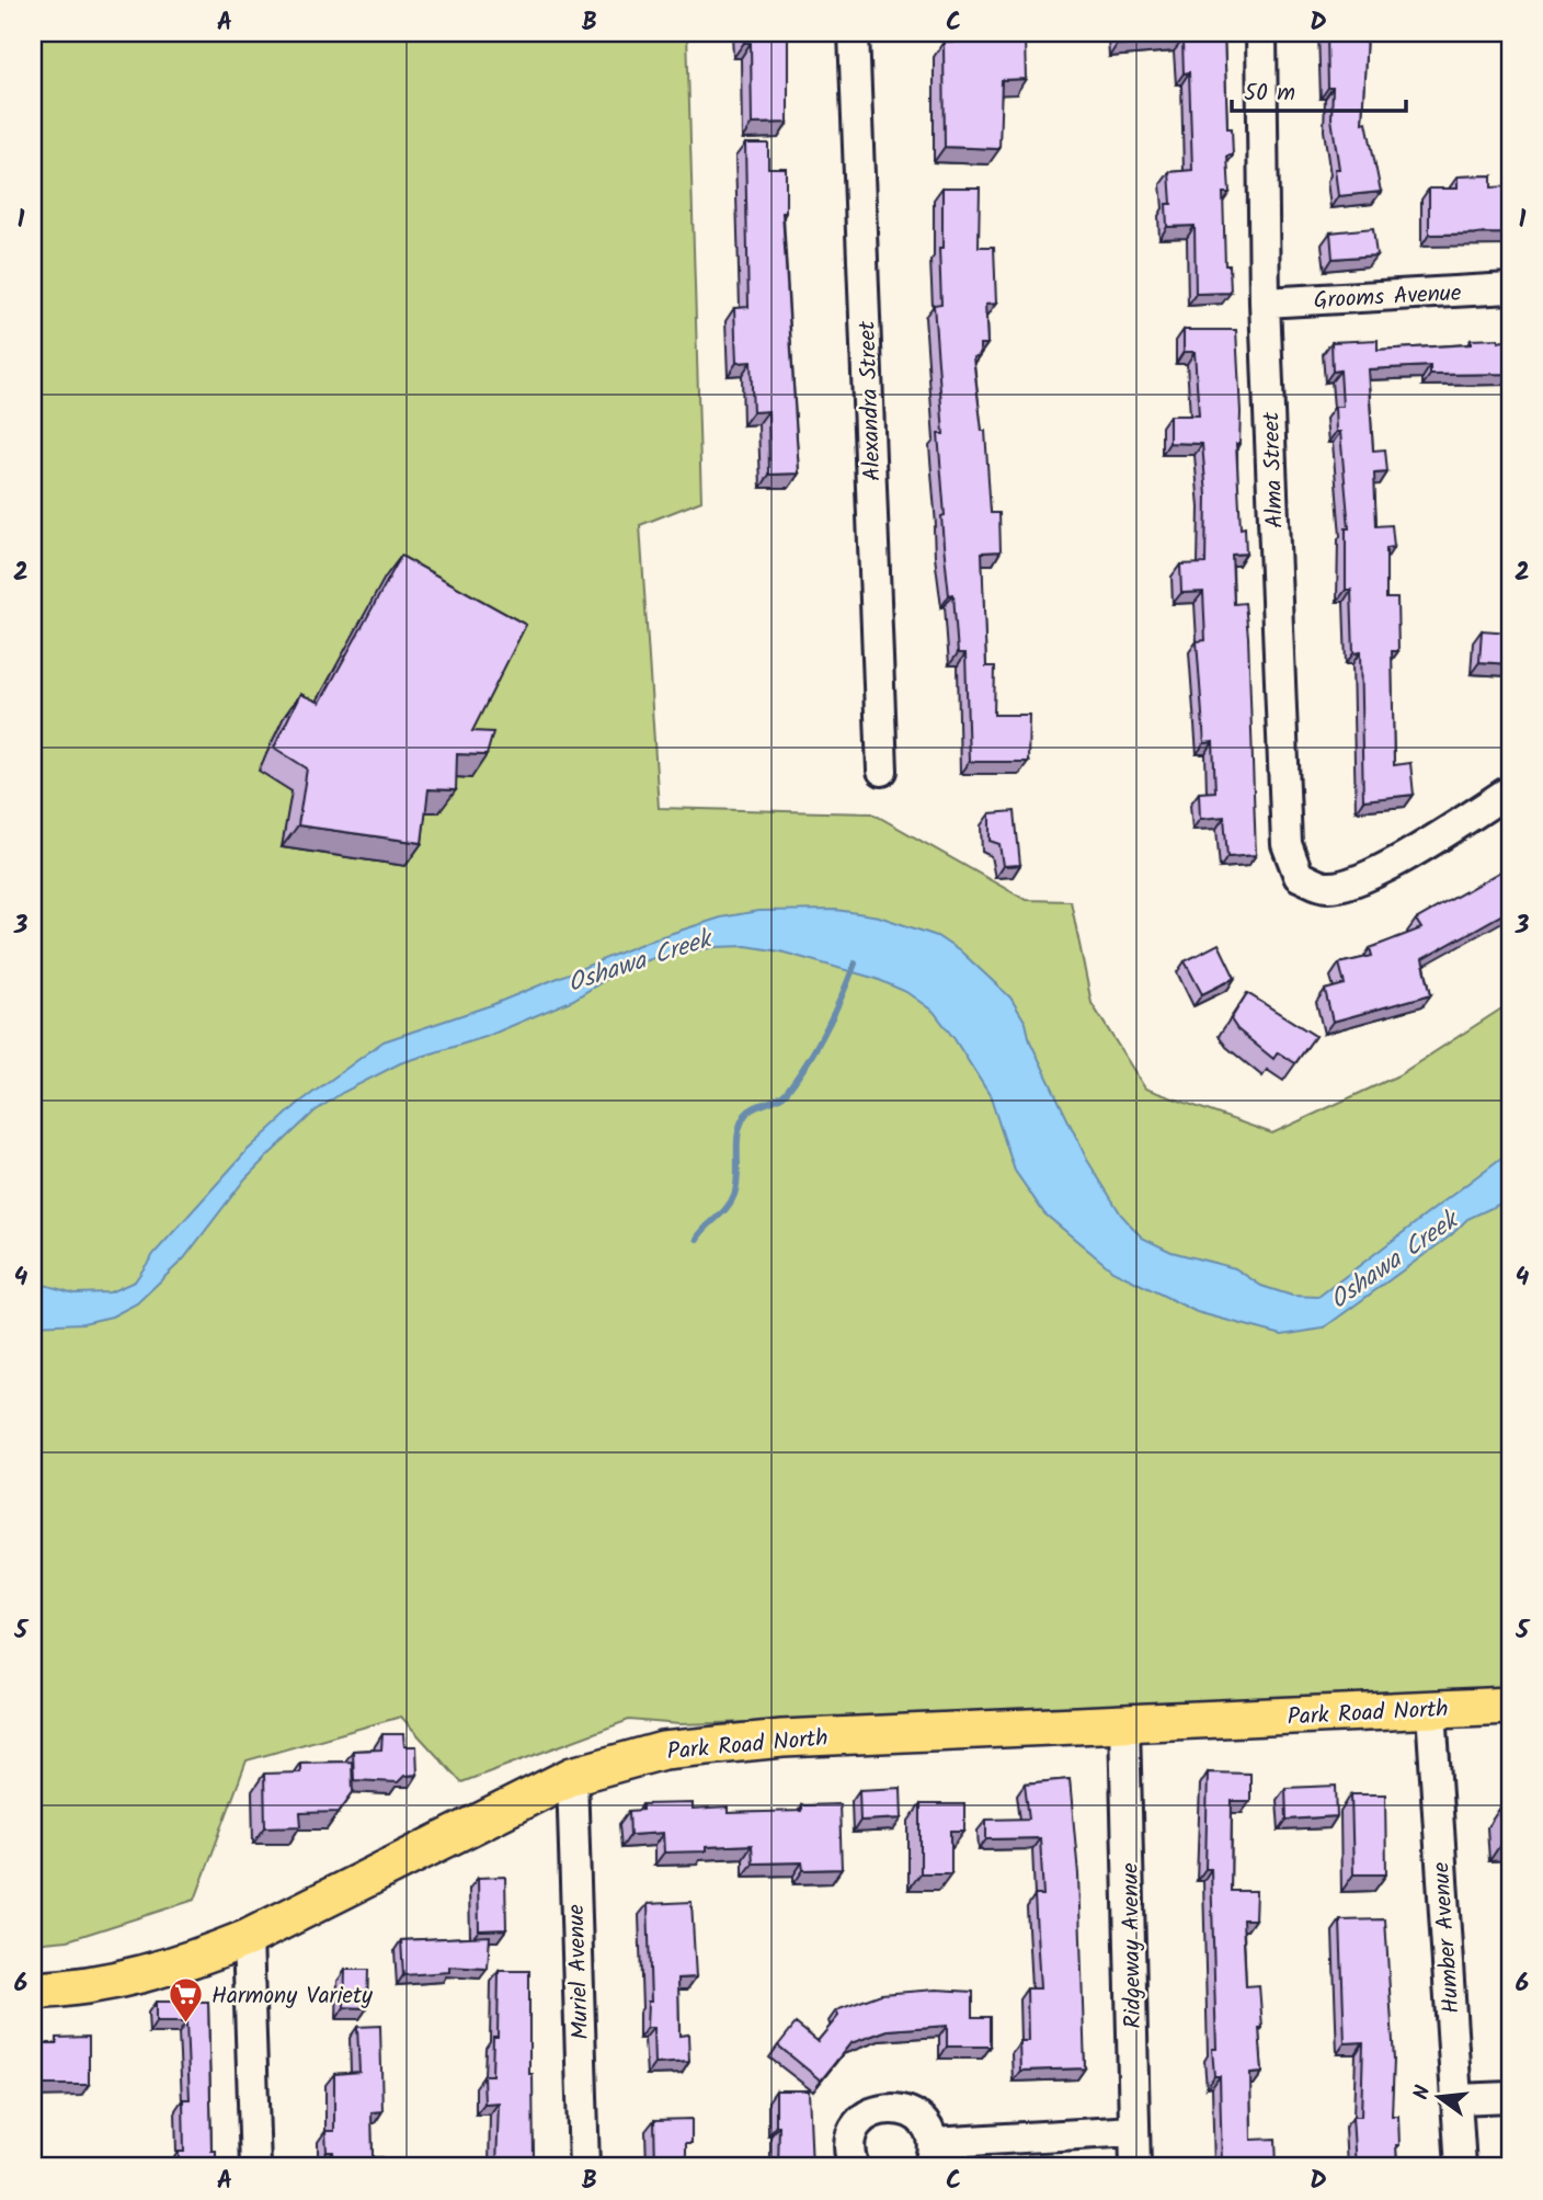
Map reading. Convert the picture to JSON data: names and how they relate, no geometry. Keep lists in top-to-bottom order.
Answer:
{
  "streets": {
    "main road": ["Park Road North"],
    "street": [
      "Grooms Avenue",
      "Alexandra Street",
      "Alma Street",
      "Humber Avenue",
      "Ridgeway Avenue",
      "Muriel Avenue"
    ]
  },
  "crossings": [
    ["Grooms Avenue", "Alma Street"],
    ["Park Road North", "Humber Avenue"],
    ["Park Road North", "Ridgeway Avenue"],
    ["Park Road North", "Muriel Avenue"]
  ],
  "water": ["Oshawa Creek"],
  "places": {
    "supermarket": ["Harmony Variety"]
  },
  "scale_bar": "50 m",
  "north": "left",
  "grid": {
    "columns": [
      "A",
      "B",
      "C",
      "D"
    ],
    "rows": [
      "1",
      "2",
      "3",
      "4",
      "5",
      "6"
    ]
  }
}
